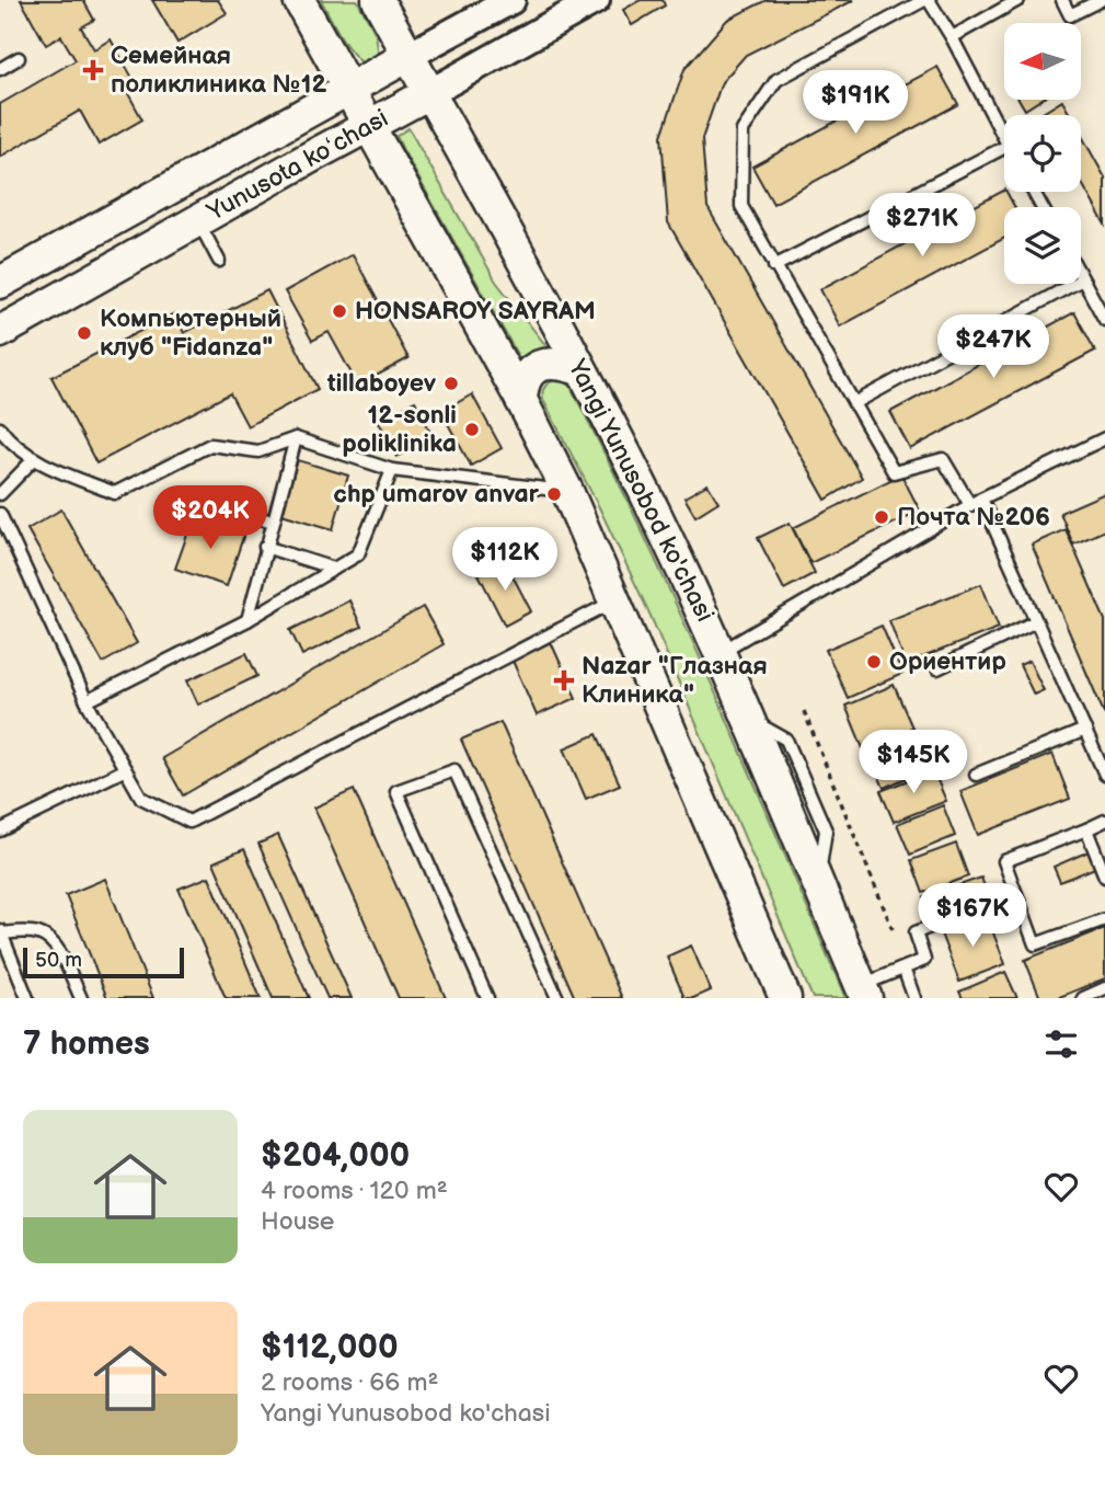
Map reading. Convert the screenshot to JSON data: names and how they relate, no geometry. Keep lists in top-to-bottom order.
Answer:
{
  "streets": {
    "main road": ["Yunusota koʻchasi", "Yangi Yunusobod ko'chasi"]
  },
  "crossings": [
    ["Yunusota koʻchasi", "Yangi Yunusobod ko'chasi"]
  ],
  "places": {
    "health": ["Семейная поликлиника №12", "Nazar \"Глазная Клиника\""],
    "other": [
      "HONSAROY SAYRAM",
      "Компьютерный клуб \"Fidanza\"",
      "tillaboyev",
      "12-sonli poliklinika",
      "chp umarov anvar",
      "Почта №206",
      "Ориентир"
    ]
  },
  "scale_bar": "50 m",
  "north": "left",
  "page": {
    "price": [
      "$191K",
      "$271K",
      "$247K",
      "$204K",
      "$112K",
      "$145K",
      "$167K"
    ],
    "scale": "50 m",
    "heading": "7 homes",
    "list": [
      {
        "name": "$204,000",
        "note": "4 rooms · 120 m² · House"
      },
      {
        "name": "$112,000",
        "note": "2 rooms · 66 m² · Yangi Yunusobod ko'chasi"
      }
    ]
  }
}
